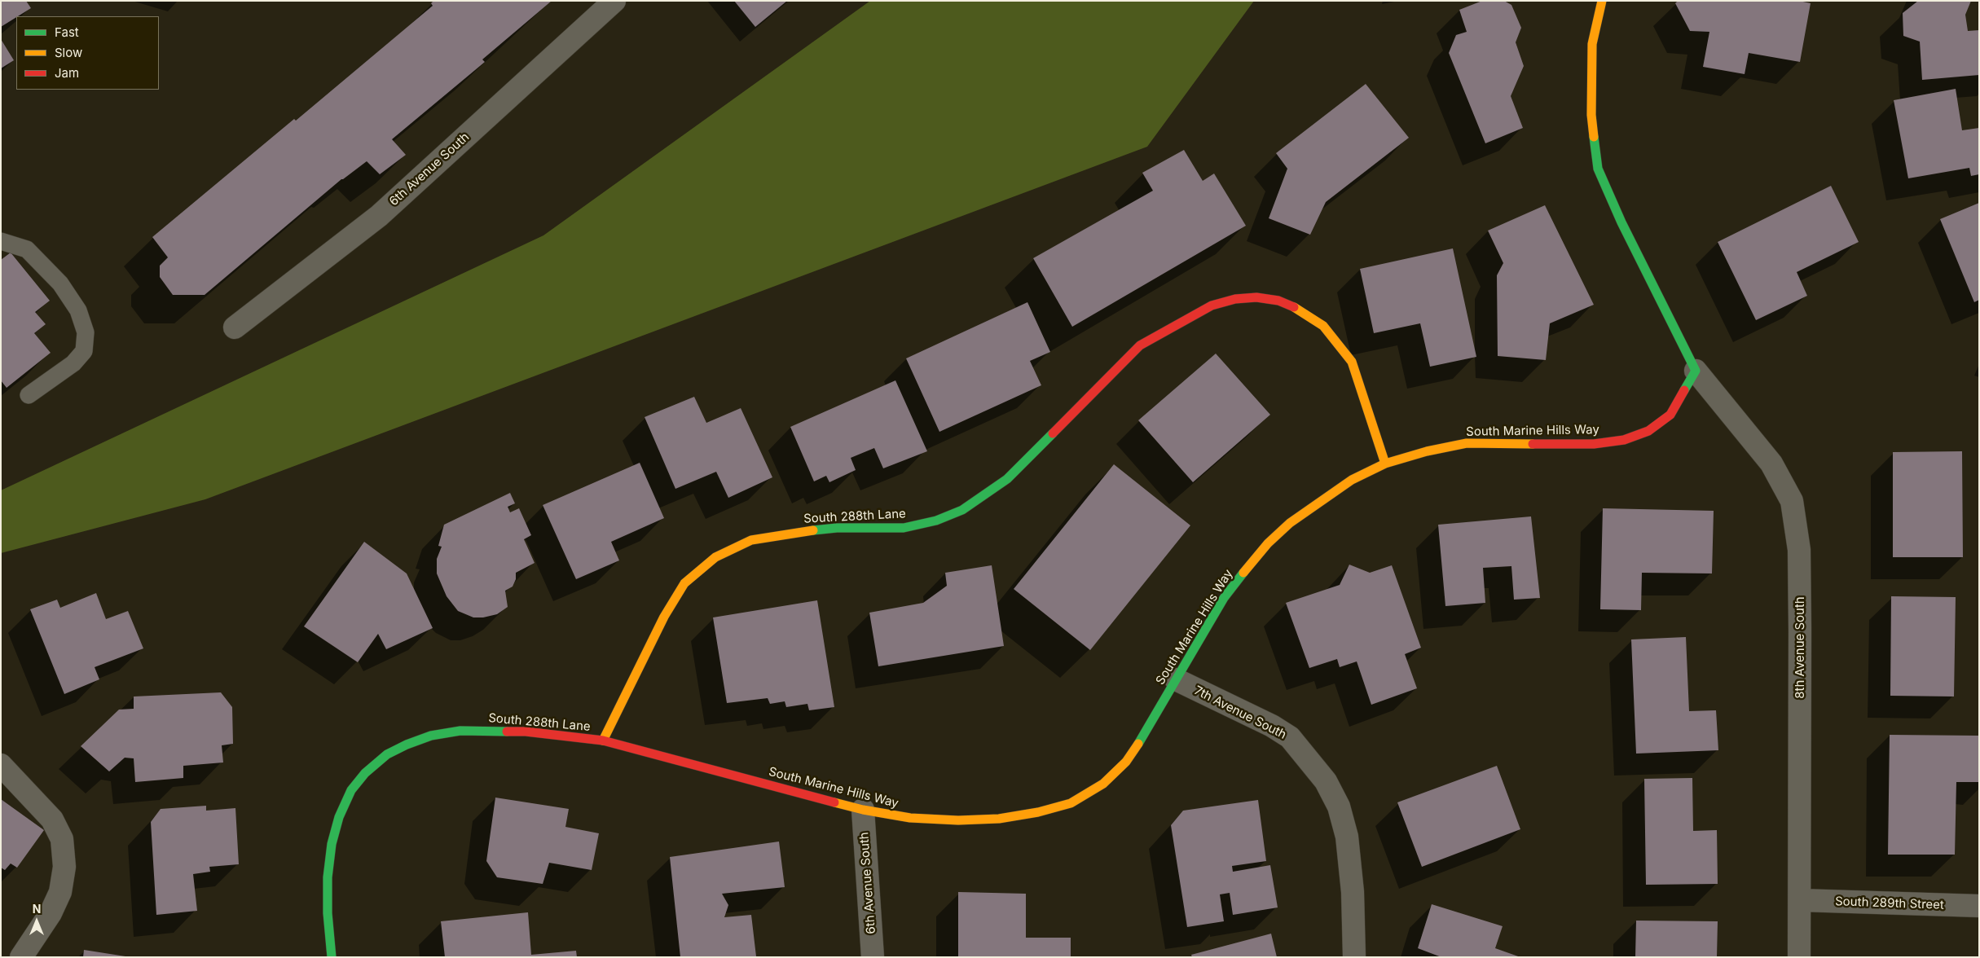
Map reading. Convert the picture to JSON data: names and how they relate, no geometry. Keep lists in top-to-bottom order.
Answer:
{
  "streets": {
    "street": [
      "6th Avenue South",
      "South Marine Hills Way",
      "South 288th Lane",
      "8th Avenue South",
      "7th Avenue South",
      "South 289th Street"
    ]
  },
  "crossings": [
    ["6th Avenue South", "South Marine Hills Way"],
    ["South Marine Hills Way", "South 288th Lane"],
    ["South Marine Hills Way", "8th Avenue South"],
    ["South Marine Hills Way", "7th Avenue South"],
    ["8th Avenue South", "South 289th Street"]
  ],
  "legend": ["Fast", "Slow", "Jam"],
  "north": "top"
}
